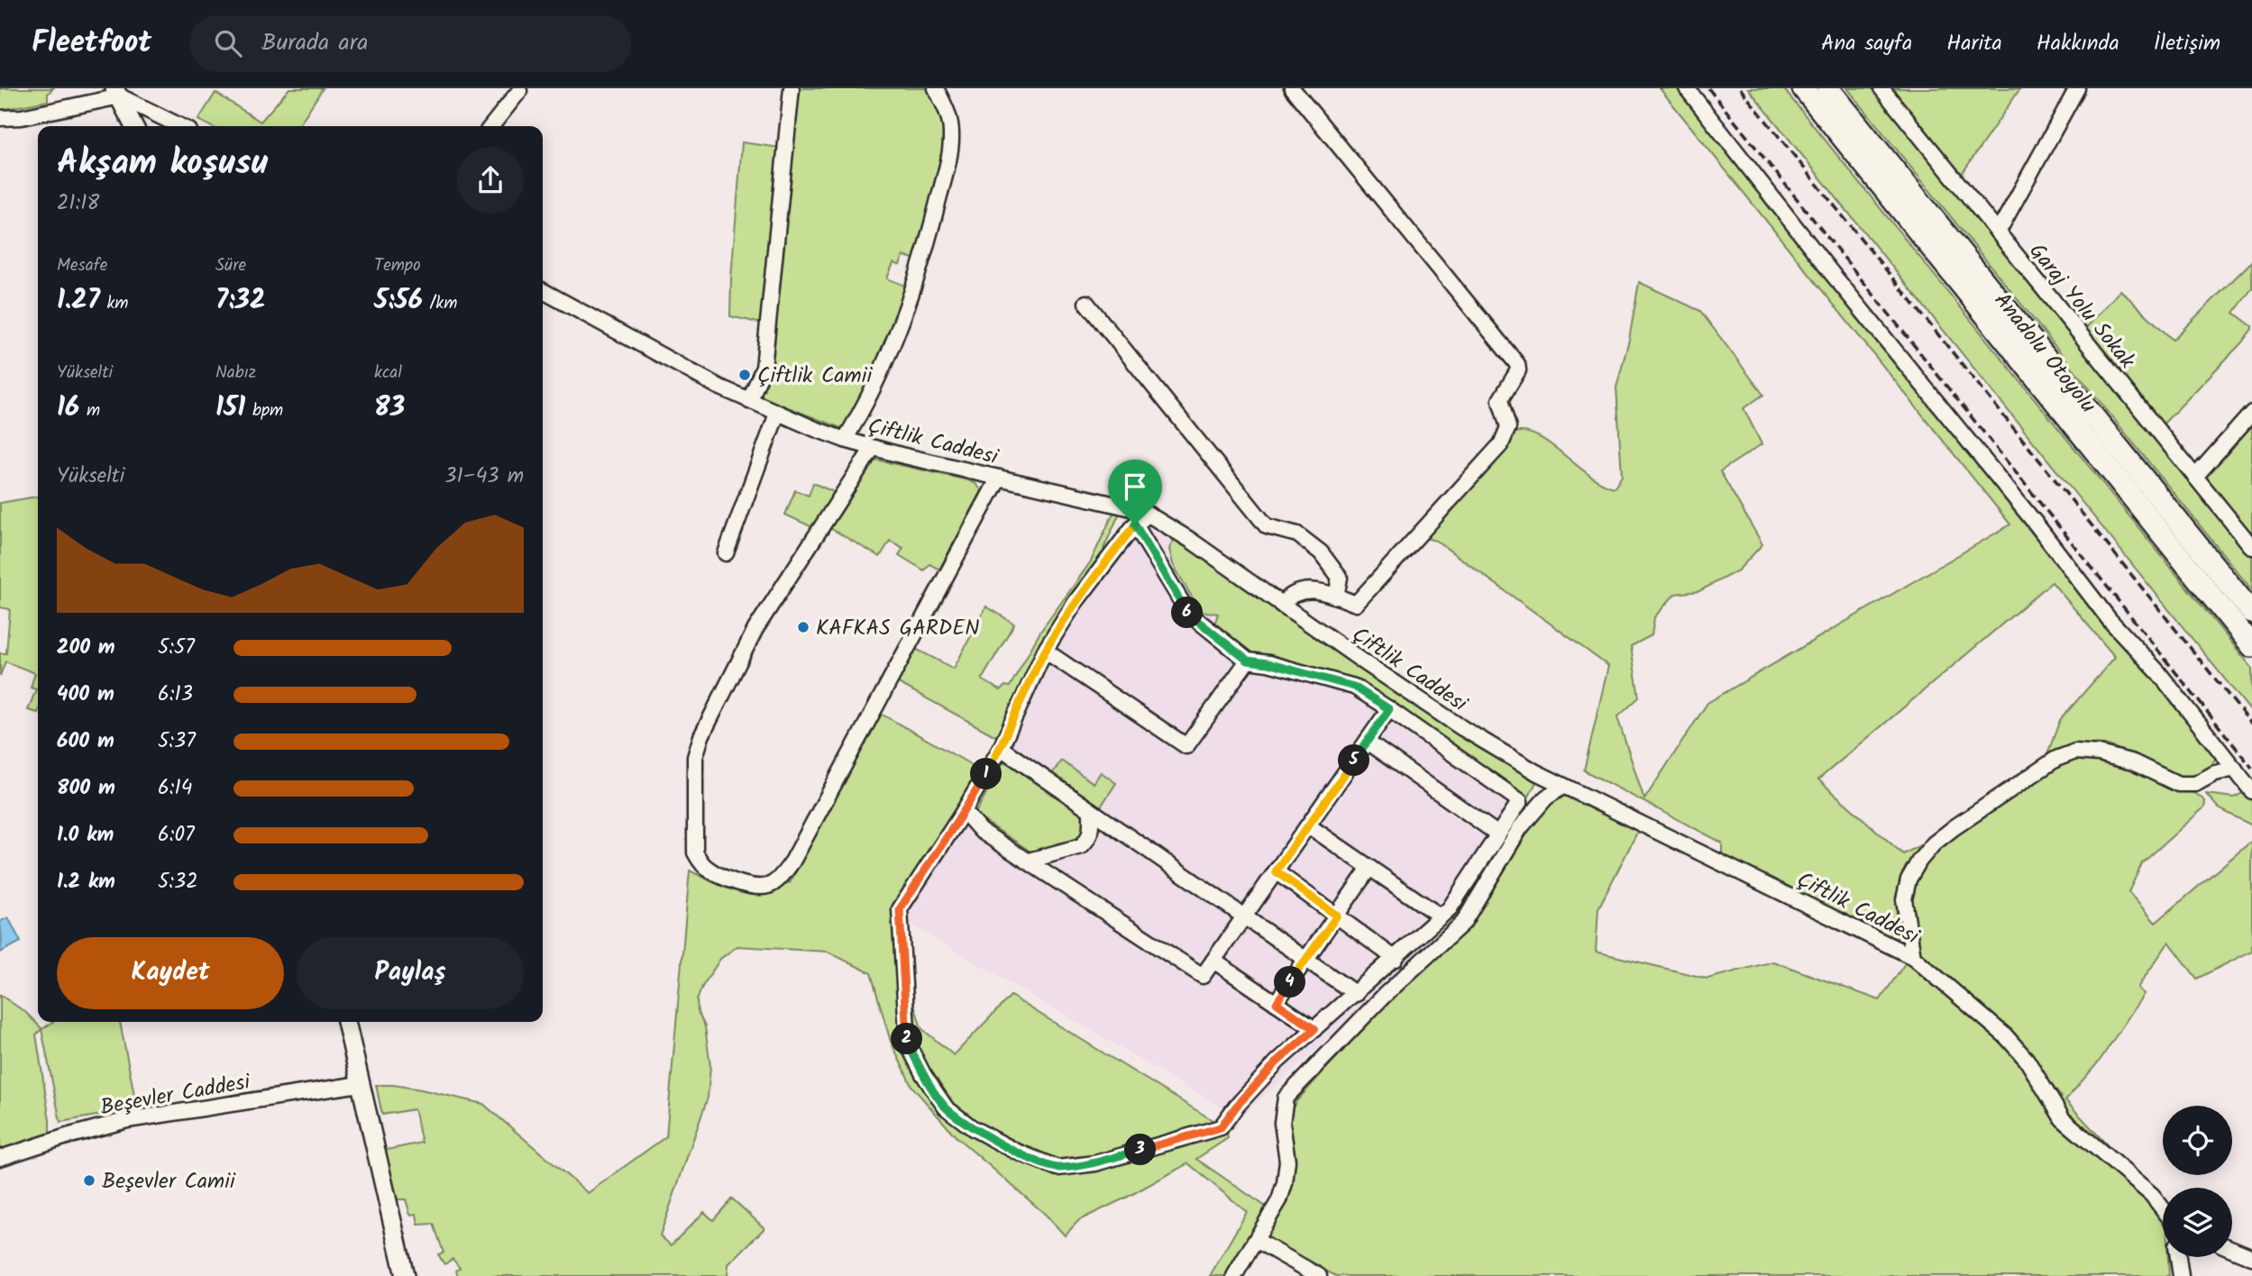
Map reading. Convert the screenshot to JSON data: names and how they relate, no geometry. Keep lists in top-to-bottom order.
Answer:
{
  "streets": {
    "highway": ["Anadolu Otoyolu"],
    "street": ["Garaj Yolu Sokak", "Çiftlik Caddesi", "Beşevler Caddesi"]
  },
  "places": ["Çiftlik Camii", "KAFKAS GARDEN", "Beşevler Camii"],
  "page": {
    "header": "Fleetfoot",
    "search": "Burada ara",
    "nav": [
      "Ana sayfa",
      "Harita",
      "Hakkında",
      "İletişim"
    ],
    "heading": ["Akşam koşusu", "21:18"],
    "stats": [
      ["Mesafe", "1.27 km"],
      ["Süre", "7:32"],
      ["Tempo", "5:56 /km"],
      ["Yükselti", "16 m"],
      ["Nabız", "151 bpm"],
      ["kcal", "83"]
    ],
    "chart": ["Yükselti", "31–43 m"],
    "pins": [
      "6",
      "5",
      "1",
      "4",
      "2",
      "3"
    ],
    "list": [
      {
        "name": "200 m",
        "note": "5:57"
      },
      {
        "name": "400 m",
        "note": "6:13"
      },
      {
        "name": "600 m",
        "note": "5:37"
      },
      {
        "name": "800 m",
        "note": "6:14"
      },
      {
        "name": "1.0 km",
        "note": "6:07"
      },
      {
        "name": "1.2 km",
        "note": "5:32"
      }
    ],
    "buttons": ["Kaydet", "Paylaş"]
  }
}
